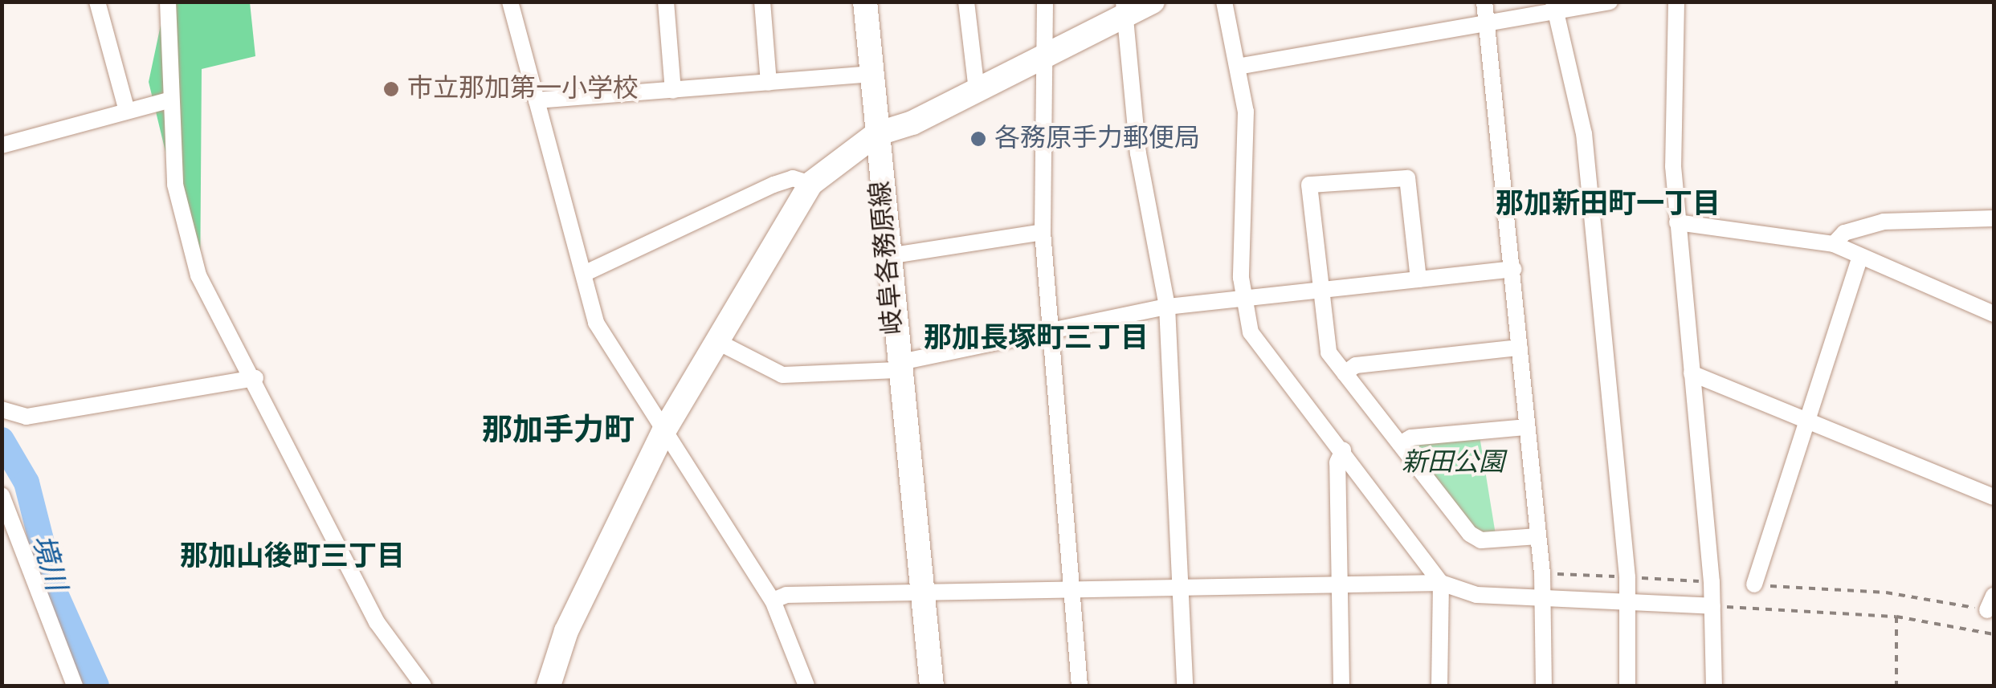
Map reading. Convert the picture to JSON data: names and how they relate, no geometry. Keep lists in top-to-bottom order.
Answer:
{
  "streets": {
    "main road": ["岐阜各務原線"]
  },
  "districts": [
    "那加新田町一丁目",
    "那加長塚町三丁目",
    "那加手力町",
    "那加山後町三丁目"
  ],
  "water": ["境川"],
  "parks": ["新田公園"],
  "places": ["市立那加第一小学校", "各務原手力郵便局"]
}
